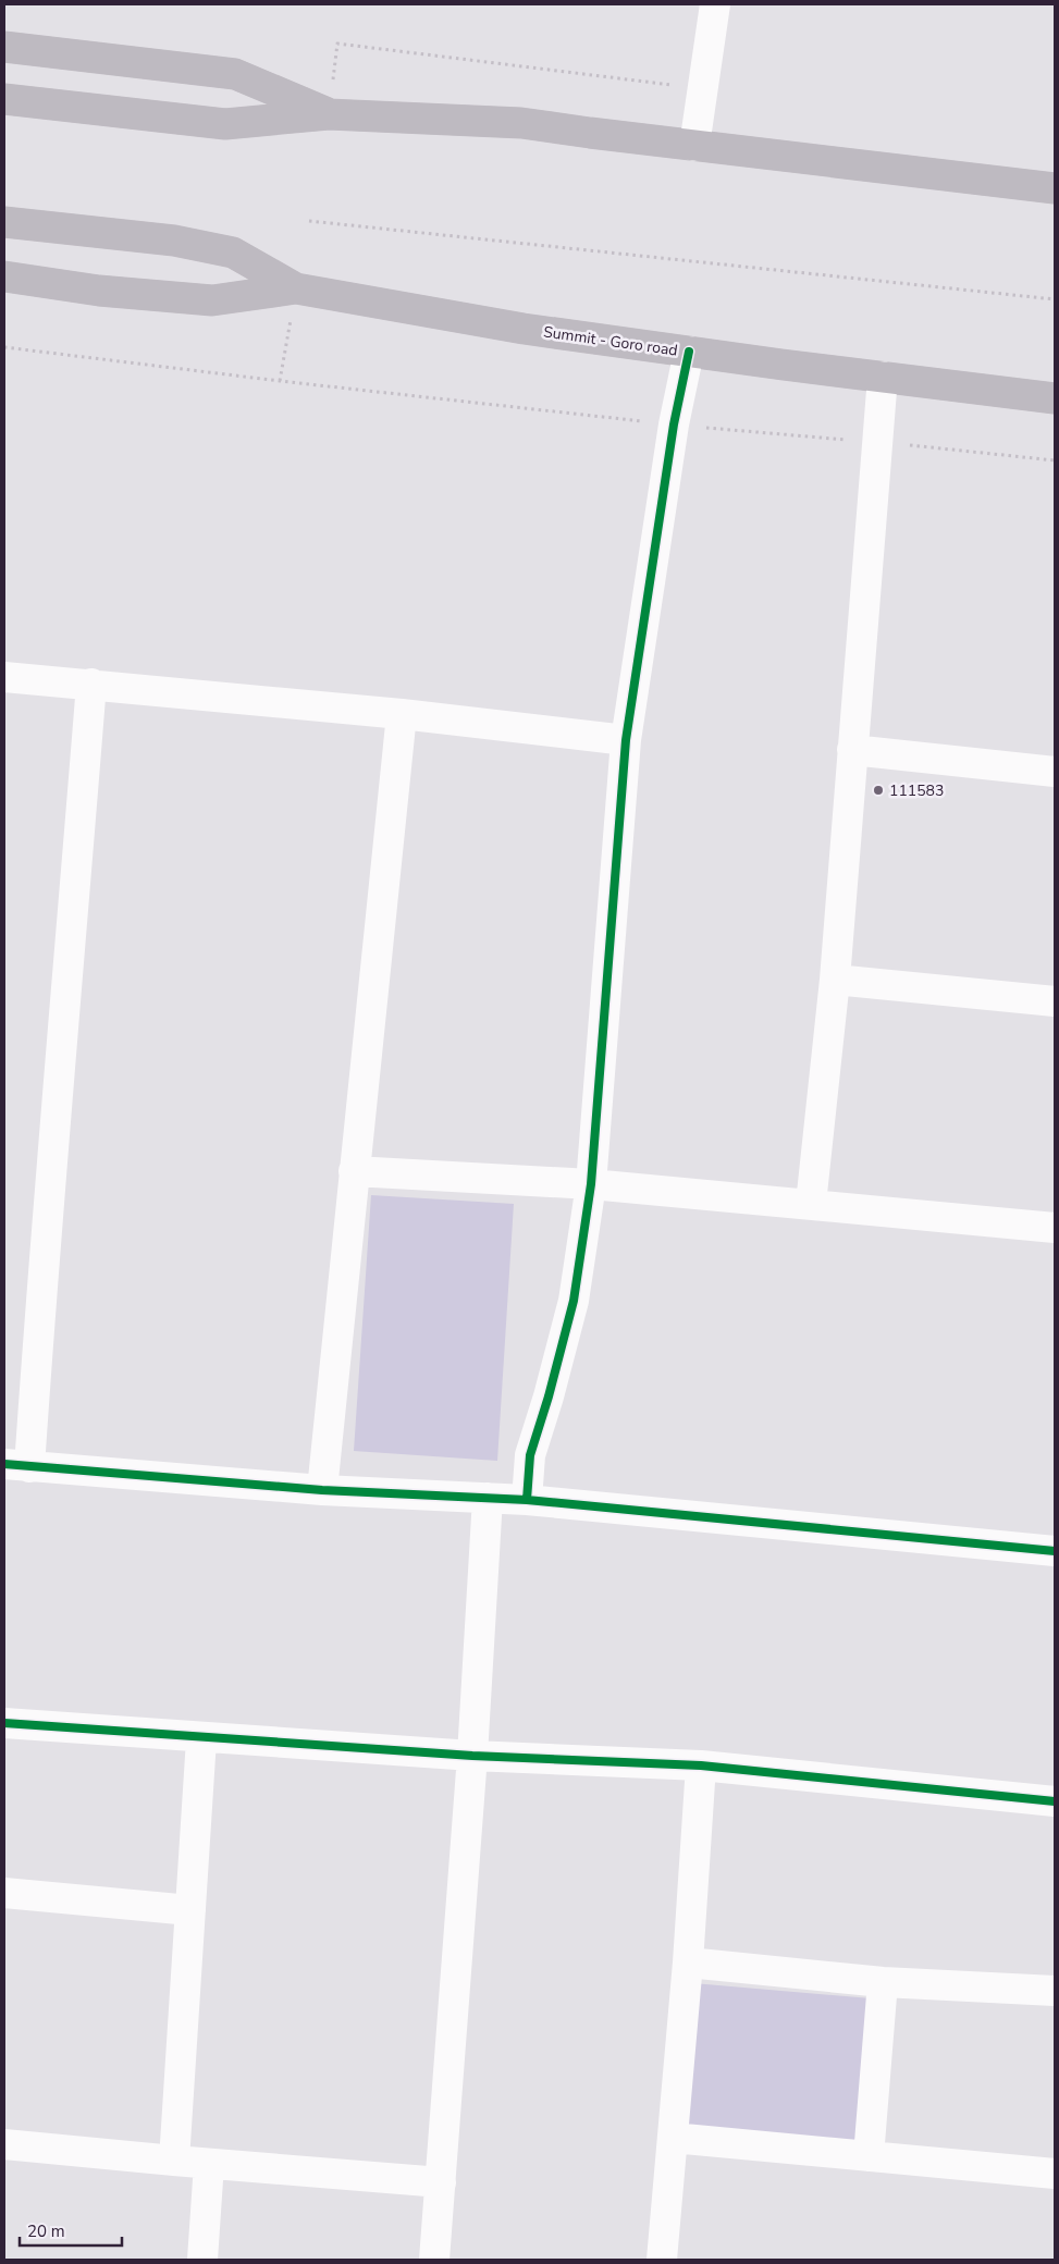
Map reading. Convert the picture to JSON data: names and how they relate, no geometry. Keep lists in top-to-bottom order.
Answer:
{
  "streets": {
    "highway": ["Summit - Goro road"]
  },
  "places": ["111583"],
  "scale_bar": "20 m"
}
